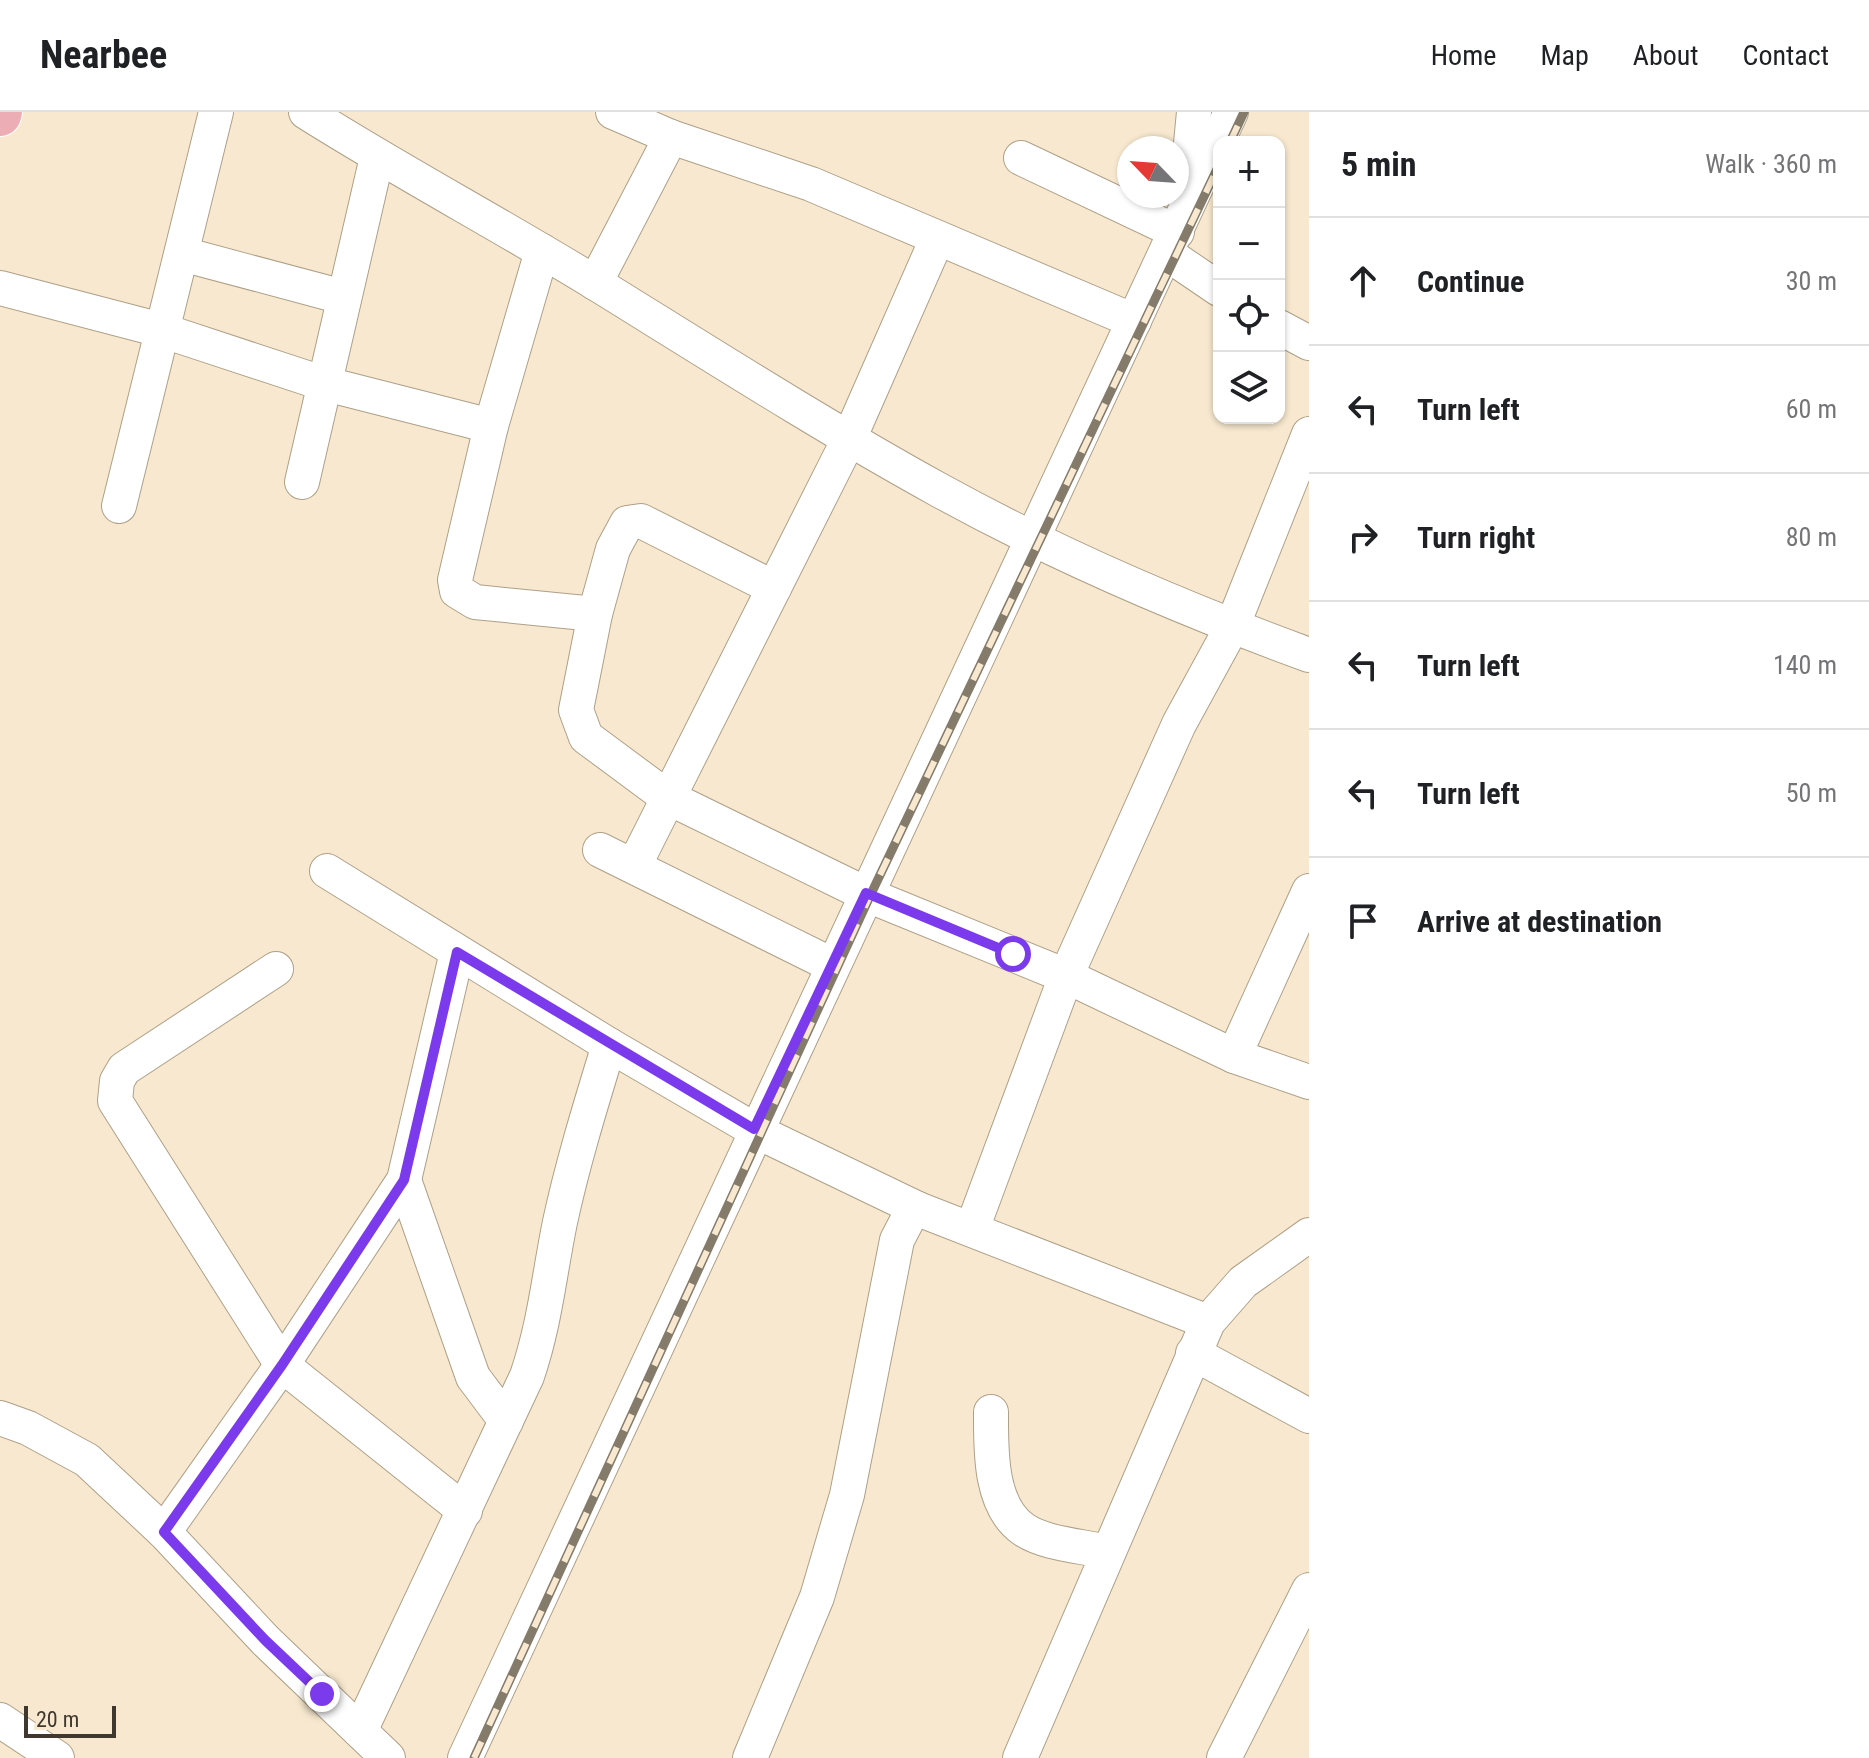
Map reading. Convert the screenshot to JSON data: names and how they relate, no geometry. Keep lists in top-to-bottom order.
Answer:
{
  "scale_bar": "20 m",
  "north": "top left",
  "page": {
    "header": "Nearbee",
    "nav": [
      "Home",
      "Map",
      "About",
      "Contact"
    ],
    "heading": ["5 min", "Walk · 360 m"],
    "map_buttons": ["+", "−"],
    "list": [
      ["Continue", "30 m"],
      ["Turn left", "60 m"],
      ["Turn right", "80 m"],
      ["Turn left", "140 m"],
      ["Turn left", "50 m"],
      "Arrive at destination"
    ],
    "scale": "20 m"
  }
}
